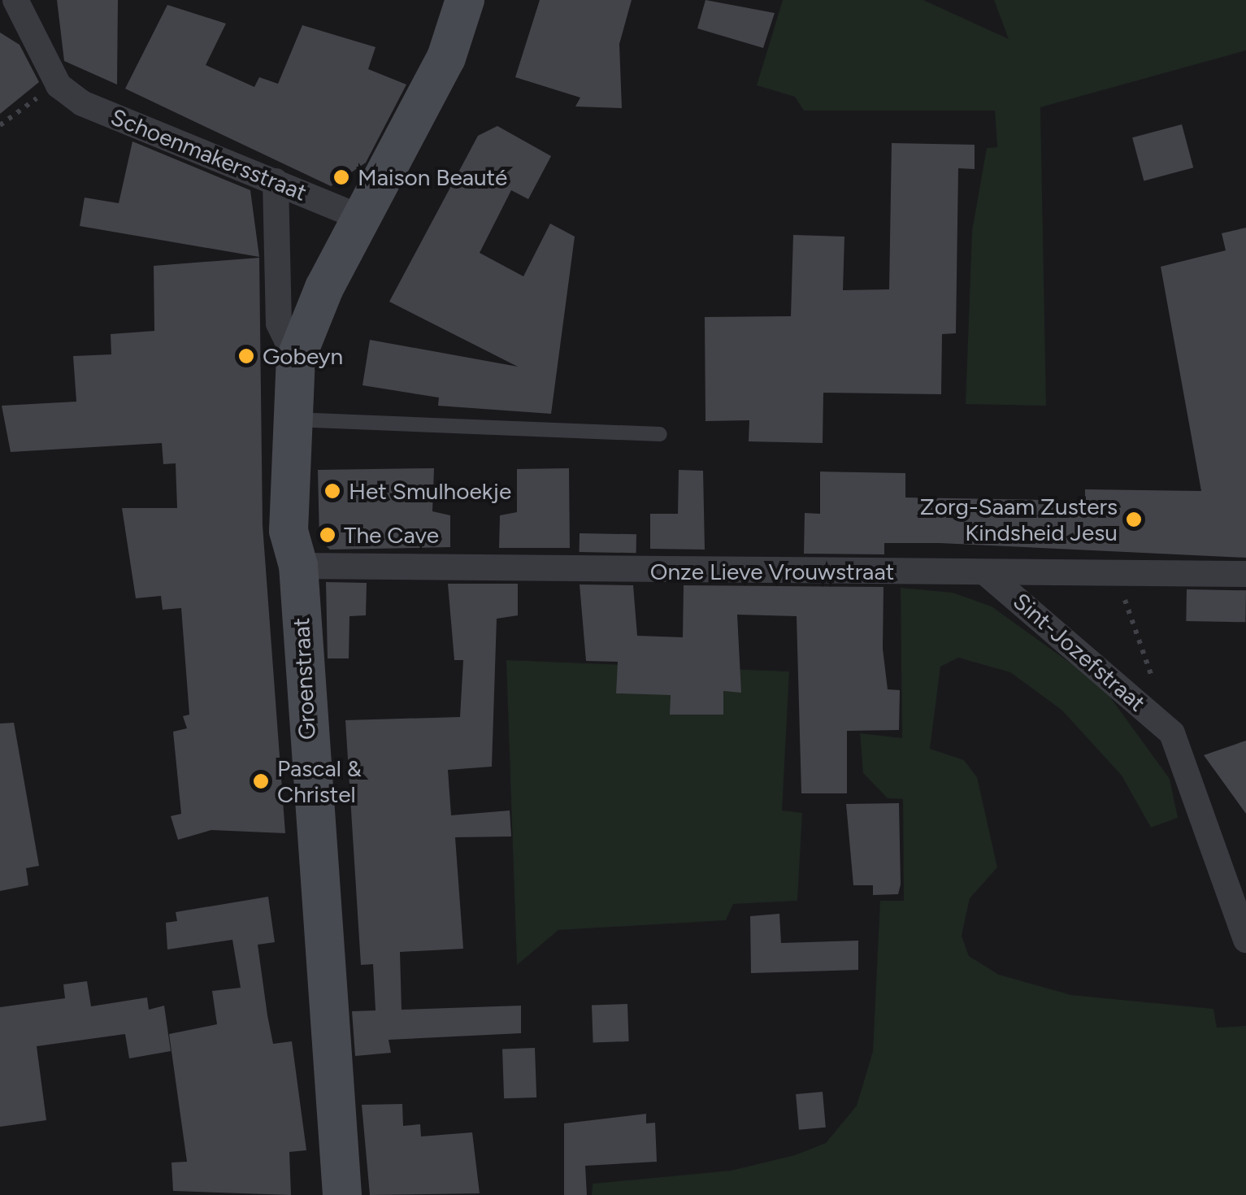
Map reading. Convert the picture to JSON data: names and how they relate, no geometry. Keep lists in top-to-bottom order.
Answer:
{
  "streets": {
    "street": [
      "Schoenmakersstraat",
      "Onze Lieve Vrouwstraat",
      "Sint-Jozefstraat",
      "Groenstraat"
    ]
  },
  "crossings": [
    ["Schoenmakersstraat", "Groenstraat"],
    ["Onze Lieve Vrouwstraat", "Sint-Jozefstraat"],
    ["Onze Lieve Vrouwstraat", "Groenstraat"]
  ],
  "places": [
    "Maison Beauté",
    "Gobeyn",
    "Het Smulhoekje",
    "Zorg-Saam Zusters Kindsheid Jesu",
    "The Cave",
    "Pascal & Christel"
  ]
}
